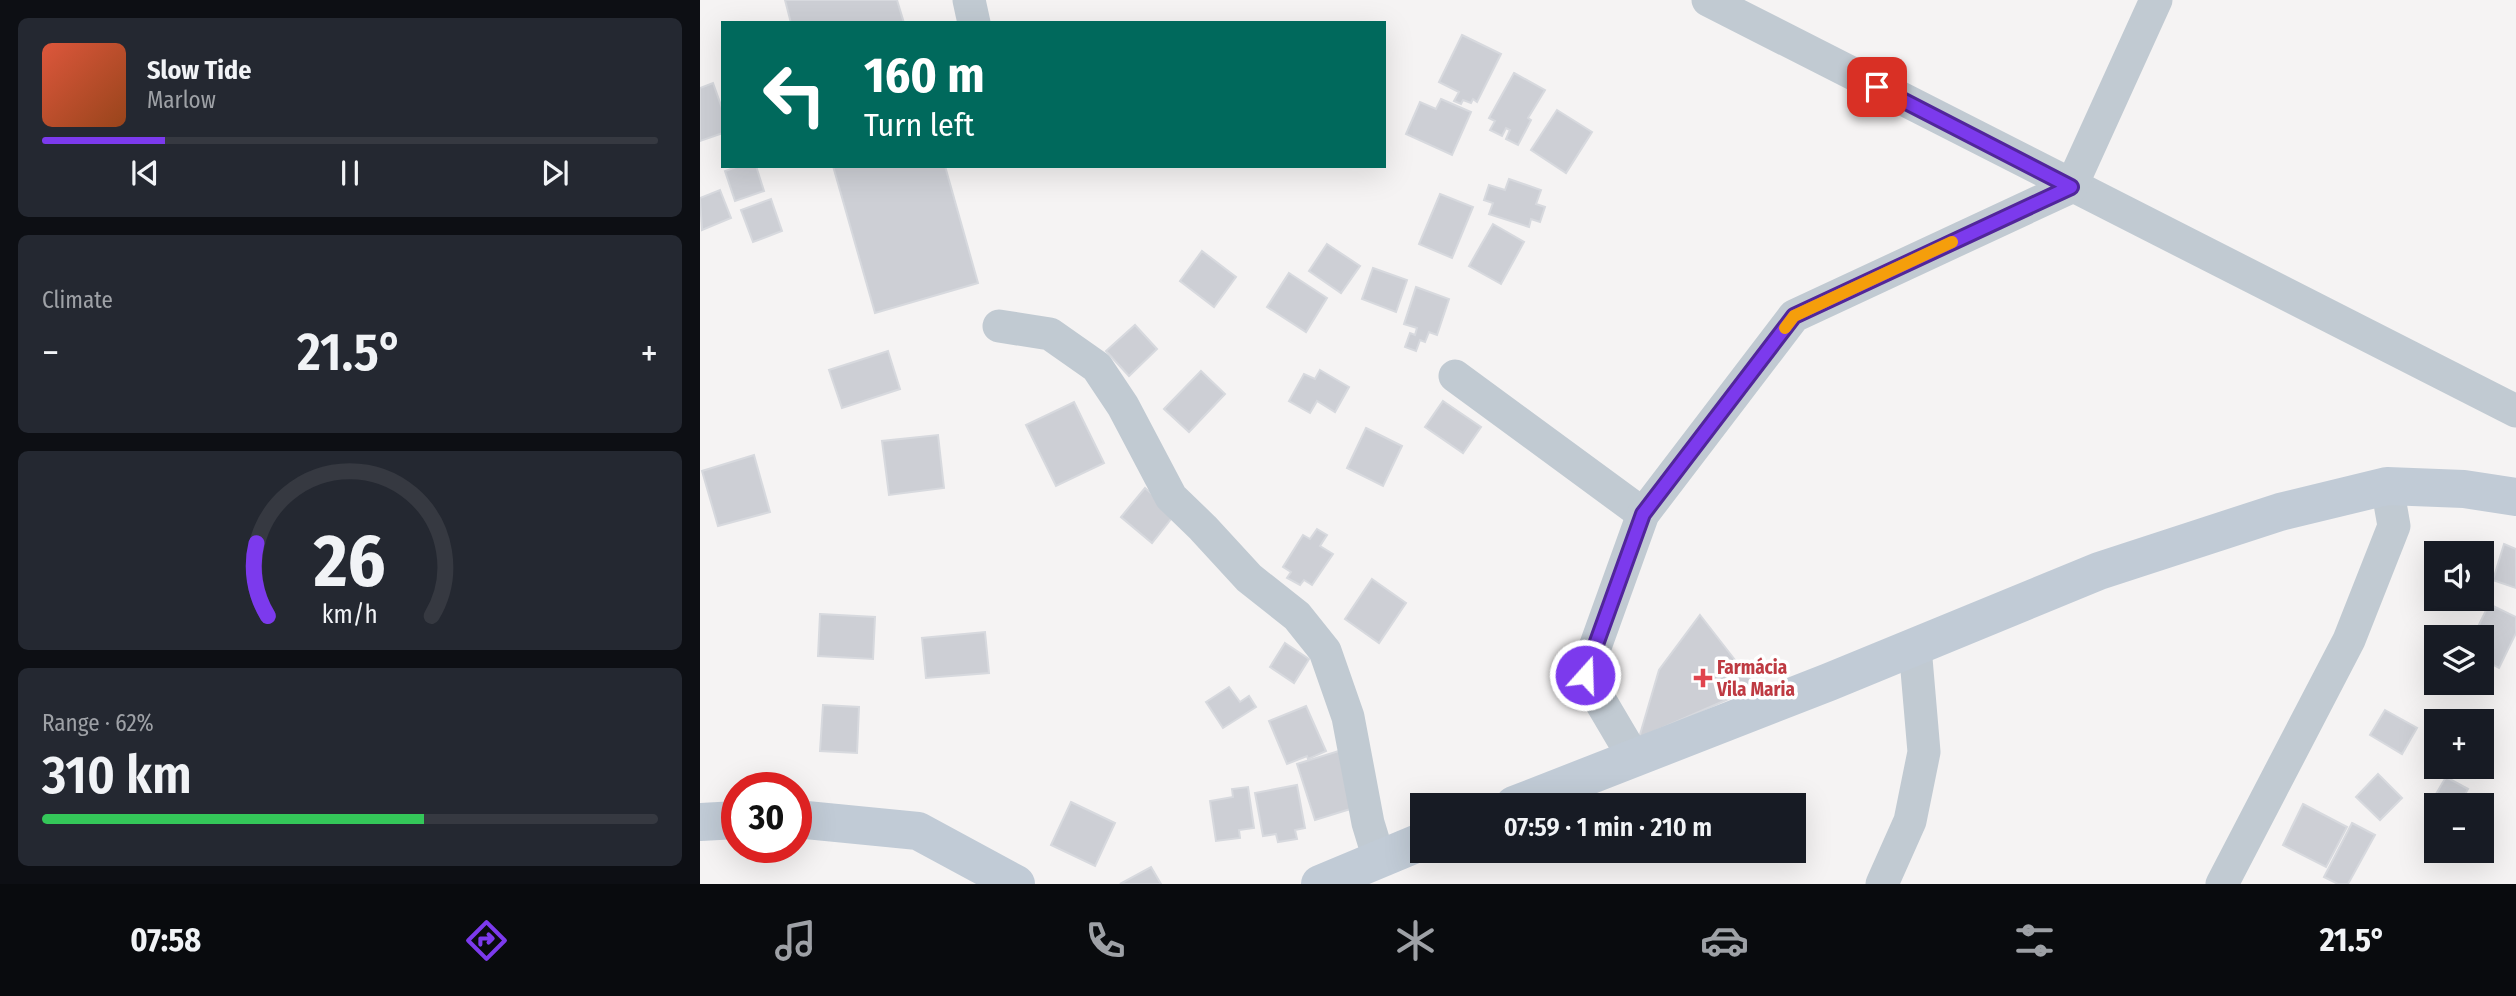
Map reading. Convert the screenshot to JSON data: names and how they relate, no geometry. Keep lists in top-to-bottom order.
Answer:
{
  "places": {
    "health": ["Farmácia Vila Maria"]
  },
  "page": {
    "turn": ["160 m", "Turn left"],
    "song": ["Slow Tide", "Marlow"],
    "tile": [
      "Climate",
      ["Range · 62%", "310 km"]
    ],
    "heat": ["−", "21.5°", "+"],
    "map_buttons": ["+", "−"],
    "limit": "30",
    "trip": "07:59 · 1 min · 210 m",
    "tabs": ["07:58", "21.5°"],
    "gauge": ["26", "km/h"]
  }
}
